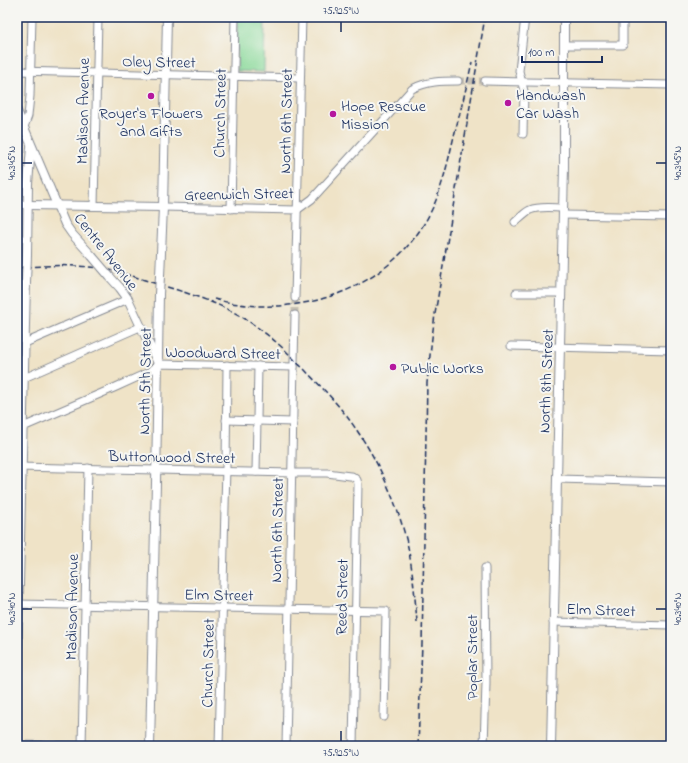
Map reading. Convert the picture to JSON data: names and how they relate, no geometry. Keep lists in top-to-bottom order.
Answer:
{
  "streets": {
    "main road": [
      "Greenwich Street",
      "Centre Avenue",
      "North 5th Street",
      "North 8th Street"
    ],
    "street": [
      "Oley Street",
      "Madison Avenue",
      "Church Street",
      "North 6th Street",
      "Woodward Street",
      "Buttonwood Street",
      "Elm Street",
      "Reed Street",
      "Poplar Street"
    ]
  },
  "crossings": [
    ["Oley Street", "Madison Avenue"],
    ["Oley Street", "Church Street"],
    ["Oley Street", "North 6th Street"],
    ["Oley Street", "North 5th Street"],
    ["Madison Avenue", "Greenwich Street"],
    ["Madison Avenue", "Buttonwood Street"],
    ["Madison Avenue", "Elm Street"],
    ["Church Street", "Greenwich Street"],
    ["Church Street", "Woodward Street"],
    ["Church Street", "Buttonwood Street"],
    ["Church Street", "Elm Street"],
    ["North 6th Street", "Greenwich Street"],
    ["North 6th Street", "Woodward Street"],
    ["North 6th Street", "Buttonwood Street"],
    ["North 6th Street", "Elm Street"],
    ["Greenwich Street", "Centre Avenue"],
    ["Greenwich Street", "North 5th Street"],
    ["Centre Avenue", "Woodward Street"],
    ["Centre Avenue", "North 5th Street"],
    ["Woodward Street", "North 5th Street"],
    ["North 5th Street", "Buttonwood Street"],
    ["North 5th Street", "Elm Street"],
    ["North 8th Street", "Elm Street"],
    ["Buttonwood Street", "Reed Street"],
    ["Elm Street", "Reed Street"]
  ],
  "places": [
    "Royer's Flowers and Gifts",
    "Handwash Car Wash",
    "Hope Rescue Mission",
    "Public Works"
  ],
  "scale_bar": "100 m",
  "coordinates": ["75.925°W", "40.345°N", "40.340°N"]
}
